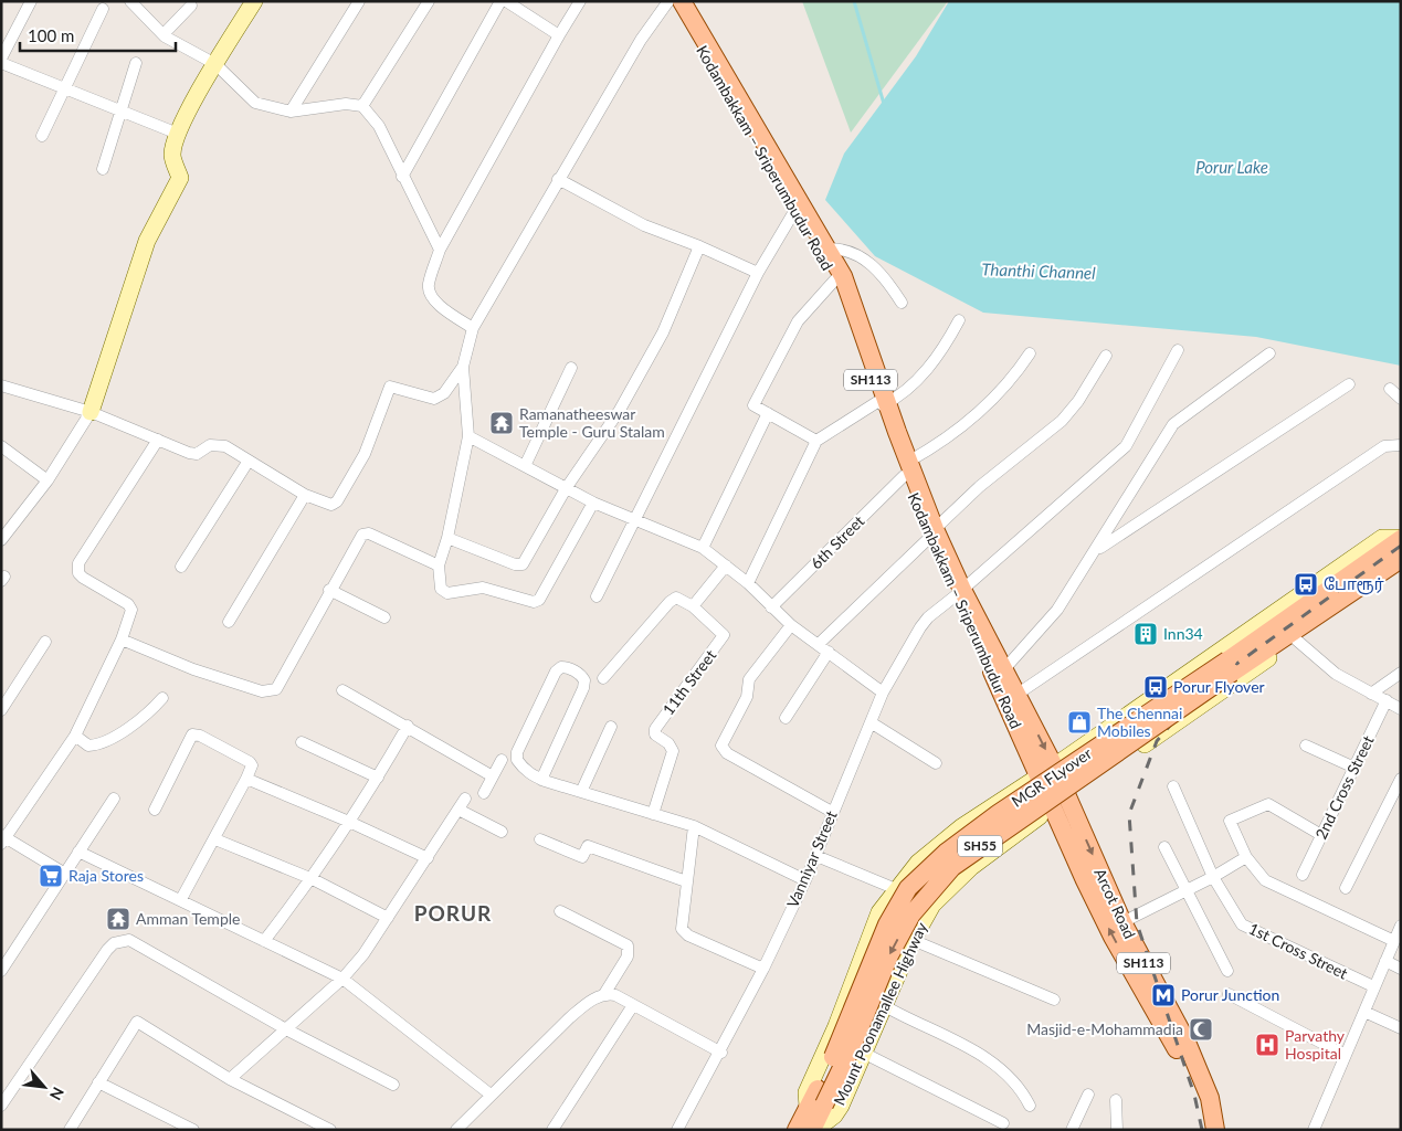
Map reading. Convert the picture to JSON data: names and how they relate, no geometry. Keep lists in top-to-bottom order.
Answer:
{
  "streets": {
    "main road": [
      "Kodambakkam – Sriperumbudur Road",
      "SH113",
      "MGR FLyover",
      "SH55",
      "Arcot Road"
    ],
    "street": [
      "6th Street",
      "11th Street",
      "2nd Cross Street",
      "Vanniyar Street",
      "1st Cross Street",
      "Mount Poonamallee Highway"
    ]
  },
  "crossings": [
    ["Kodambakkam – Sriperumbudur Road", "6th Street"],
    ["Kodambakkam – Sriperumbudur Road", "Vanniyar Street"],
    ["Kodambakkam – Sriperumbudur Road", "Arcot Road"],
    ["Kodambakkam – Sriperumbudur Road", "Mount Poonamallee Highway"],
    ["MGR FLyover", "SH55"],
    ["MGR FLyover", "Mount Poonamallee Highway"],
    ["SH55", "Mount Poonamallee Highway"],
    ["Arcot Road", "Mount Poonamallee Highway"]
  ],
  "districts": ["PORUR"],
  "water": ["Porur Lake", "Thanthi Channel"],
  "places": {
    "temple": ["Ramanatheeswar Temple - Guru Stalam", "Amman Temple"],
    "bus stop": ["போரூர்", "Porur Flyover"],
    "building": ["Inn34"],
    "shop": ["The Chennai Mobiles"],
    "supermarket": ["Raja Stores"],
    "metro station": ["Porur Junction"],
    "mosque": ["Masjid-e-Mohammadia"],
    "hospital": ["Parvathy Hospital"]
  },
  "scale_bar": "100 m",
  "north": "bottom right"
}
